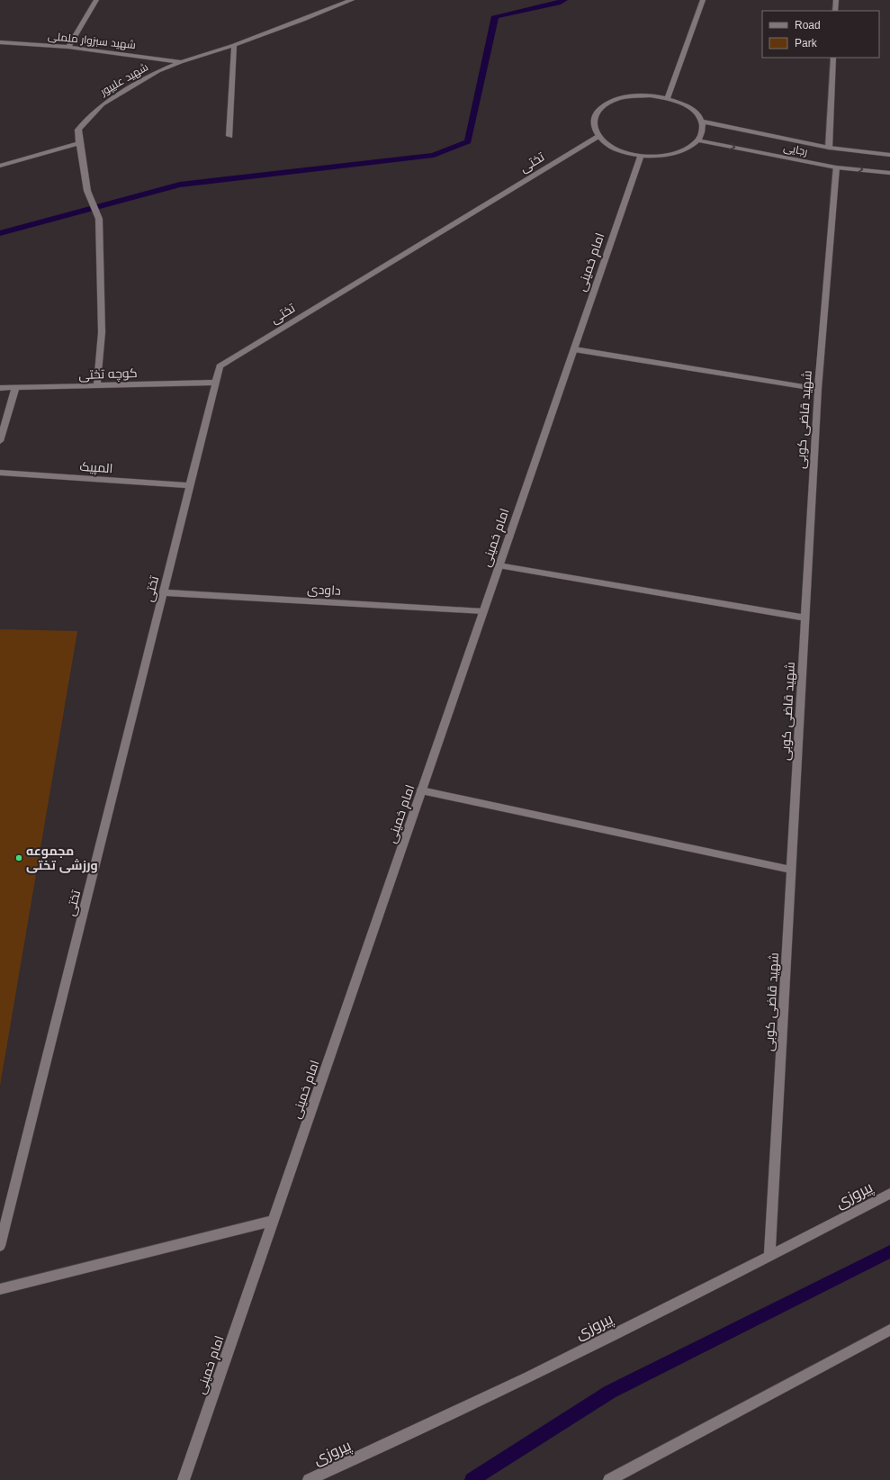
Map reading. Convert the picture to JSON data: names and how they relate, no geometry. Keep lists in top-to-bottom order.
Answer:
{
  "streets": {
    "street": [
      "شهید سبزوار ململی",
      "شهید علیپور",
      "رجایی",
      "تختی",
      "امام خمینی",
      "کوچه تختی",
      "شهید قاضی کوبی",
      "المپیک",
      "داودی",
      "پیروزی"
    ]
  },
  "crossings": [
    ["شهید سبزوار ململی", "شهید علیپور"],
    ["شهید علیپور", "کوچه تختی"],
    ["رجایی", "تختی"],
    ["رجایی", "امام خمینی"],
    ["رجایی", "شهید قاضی کوبی"],
    ["تختی", "امام خمینی"],
    ["تختی", "کوچه تختی"],
    ["تختی", "المپیک"],
    ["تختی", "داودی"],
    ["امام خمینی", "داودی"],
    ["شهید قاضی کوبی", "پیروزی"]
  ],
  "places": ["مجموعه ورزشی تختی"],
  "legend": ["Road", "Park"]
}
